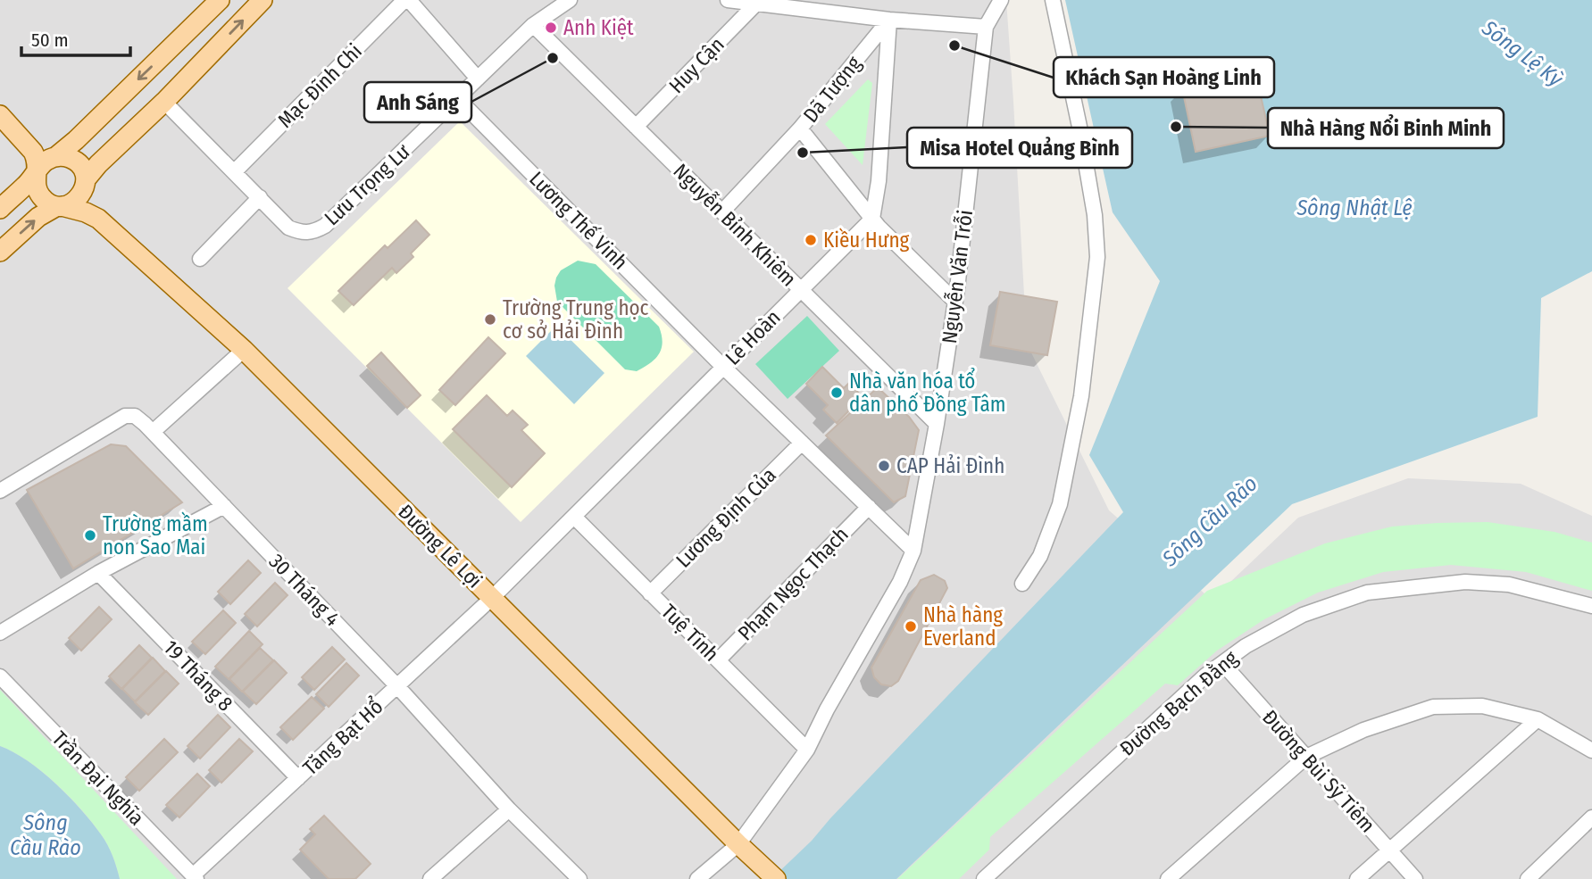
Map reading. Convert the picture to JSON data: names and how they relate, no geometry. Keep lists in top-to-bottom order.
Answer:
{
  "streets": {
    "main road": ["Đường Lê Lợi"],
    "street": [
      "Huy Cận",
      "Mạc Đĩnh Chi",
      "Dã Tượng",
      "Lưu Trọng Lư",
      "Lương Thế Vinh",
      "Nguyễn Bỉnh Khiêm",
      "Nguyễn Văn Trỗi",
      "Lê Hoàn",
      "Lương Định Của",
      "Phạm Ngọc Thạch",
      "30 Tháng 4",
      "Tuệ Tĩnh",
      "19 Tháng 8",
      "Đường Bạch Đằng",
      "Tăng Bạt Hổ",
      "Đường Bùi Sỹ Tiêm",
      "Trần Đại Nghĩa"
    ]
  },
  "crossings": [
    ["Huy Cận", "Nguyễn Bỉnh Khiêm"],
    ["Mạc Đĩnh Chi", "Lưu Trọng Lư"],
    ["Dã Tượng", "Nguyễn Bỉnh Khiêm"],
    ["Lưu Trọng Lư", "Lương Thế Vinh"],
    ["Lưu Trọng Lư", "Nguyễn Bỉnh Khiêm"],
    ["Lương Thế Vinh", "Nguyễn Văn Trỗi"],
    ["Lương Thế Vinh", "Lê Hoàn"],
    ["Lương Thế Vinh", "Lương Định Của"],
    ["Lương Thế Vinh", "Phạm Ngọc Thạch"],
    ["Nguyễn Bỉnh Khiêm", "Nguyễn Văn Trỗi"],
    ["Nguyễn Bỉnh Khiêm", "Lê Hoàn"],
    ["Nguyễn Văn Trỗi", "Đường Lê Lợi"],
    ["Nguyễn Văn Trỗi", "Tuệ Tĩnh"],
    ["Lê Hoàn", "Đường Lê Lợi"],
    ["Lê Hoàn", "Tuệ Tĩnh"],
    ["Lê Hoàn", "Tăng Bạt Hổ"],
    ["Lương Định Của", "Tuệ Tĩnh"],
    ["Đường Lê Lợi", "Tăng Bạt Hổ"],
    ["Phạm Ngọc Thạch", "Tuệ Tĩnh"],
    ["30 Tháng 4", "Tăng Bạt Hổ"],
    ["19 Tháng 8", "Tăng Bạt Hổ"],
    ["Đường Bạch Đằng", "Đường Bùi Sỹ Tiêm"],
    ["Tăng Bạt Hổ", "Trần Đại Nghĩa"]
  ],
  "water": ["Sông Lệ Kỳ", "Sông Nhật Lệ", "Sông Cầu Rào"],
  "places": [
    "Anh Kiệt",
    "Khách Sạn Hoàng Linh",
    "Anh Sáng",
    "Nhà Hàng Nổi Binh Minh",
    "Misa Hotel Quảng Bình",
    "Kiều Hưng",
    "Trường Trung học cơ sở Hải Đình",
    "Nhà văn hóa tổ dân phố Đồng Tâm",
    "CAP Hải Đình",
    "Trường mầm non Sao Mai",
    "Nhà hàng Everland"
  ],
  "scale_bar": "50 m"
}
